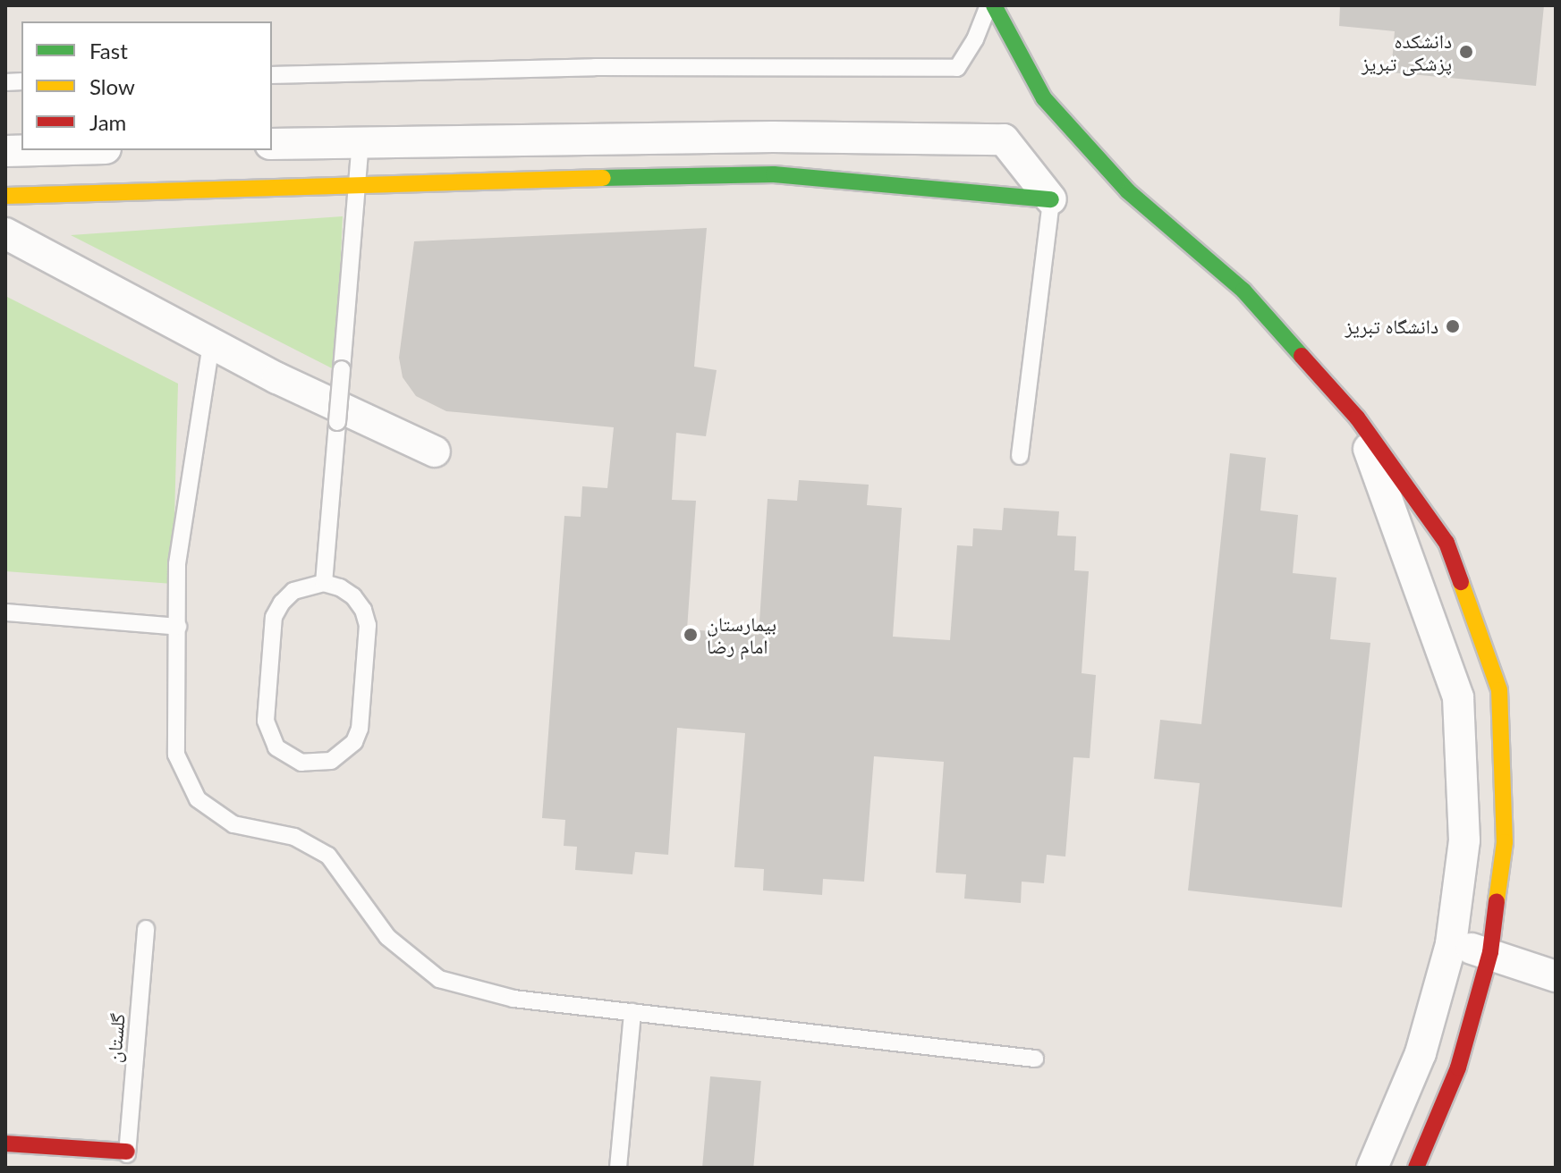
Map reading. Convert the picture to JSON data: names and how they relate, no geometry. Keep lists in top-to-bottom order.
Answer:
{
  "streets": {
    "street": ["گلستان"]
  },
  "places": ["دانشکده پزشکی تبریز", "دانشگاه تبریز", "بیمارستان امام رضا"],
  "legend": ["Fast", "Slow", "Jam"]
}
